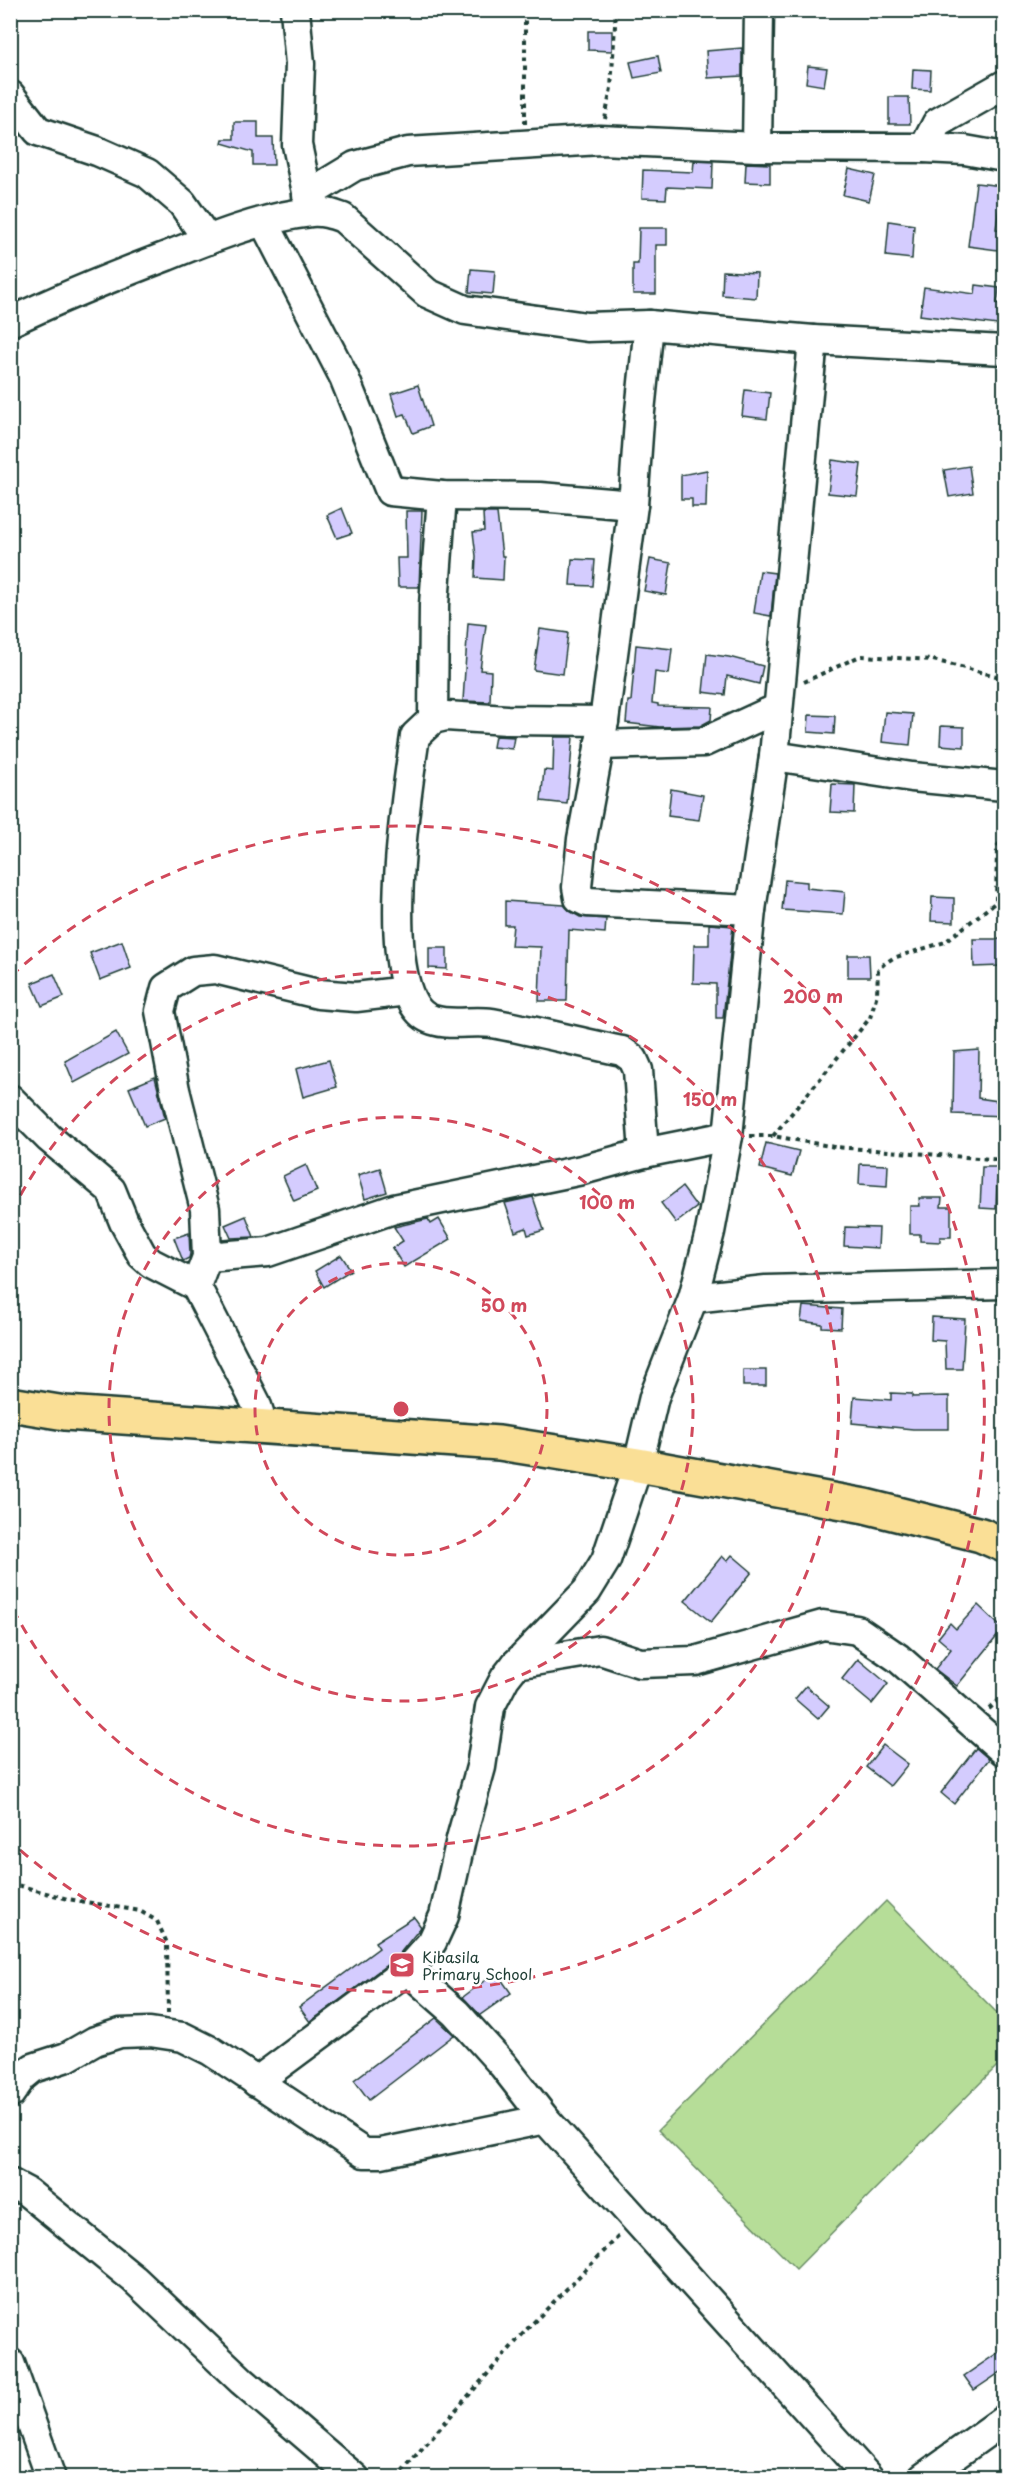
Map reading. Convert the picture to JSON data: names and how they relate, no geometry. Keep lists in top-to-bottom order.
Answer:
{
  "places": {
    "school or university": ["Kibasila Primary School"]
  },
  "rings": [
    "200 m",
    "150 m",
    "100 m",
    "50 m"
  ]
}
